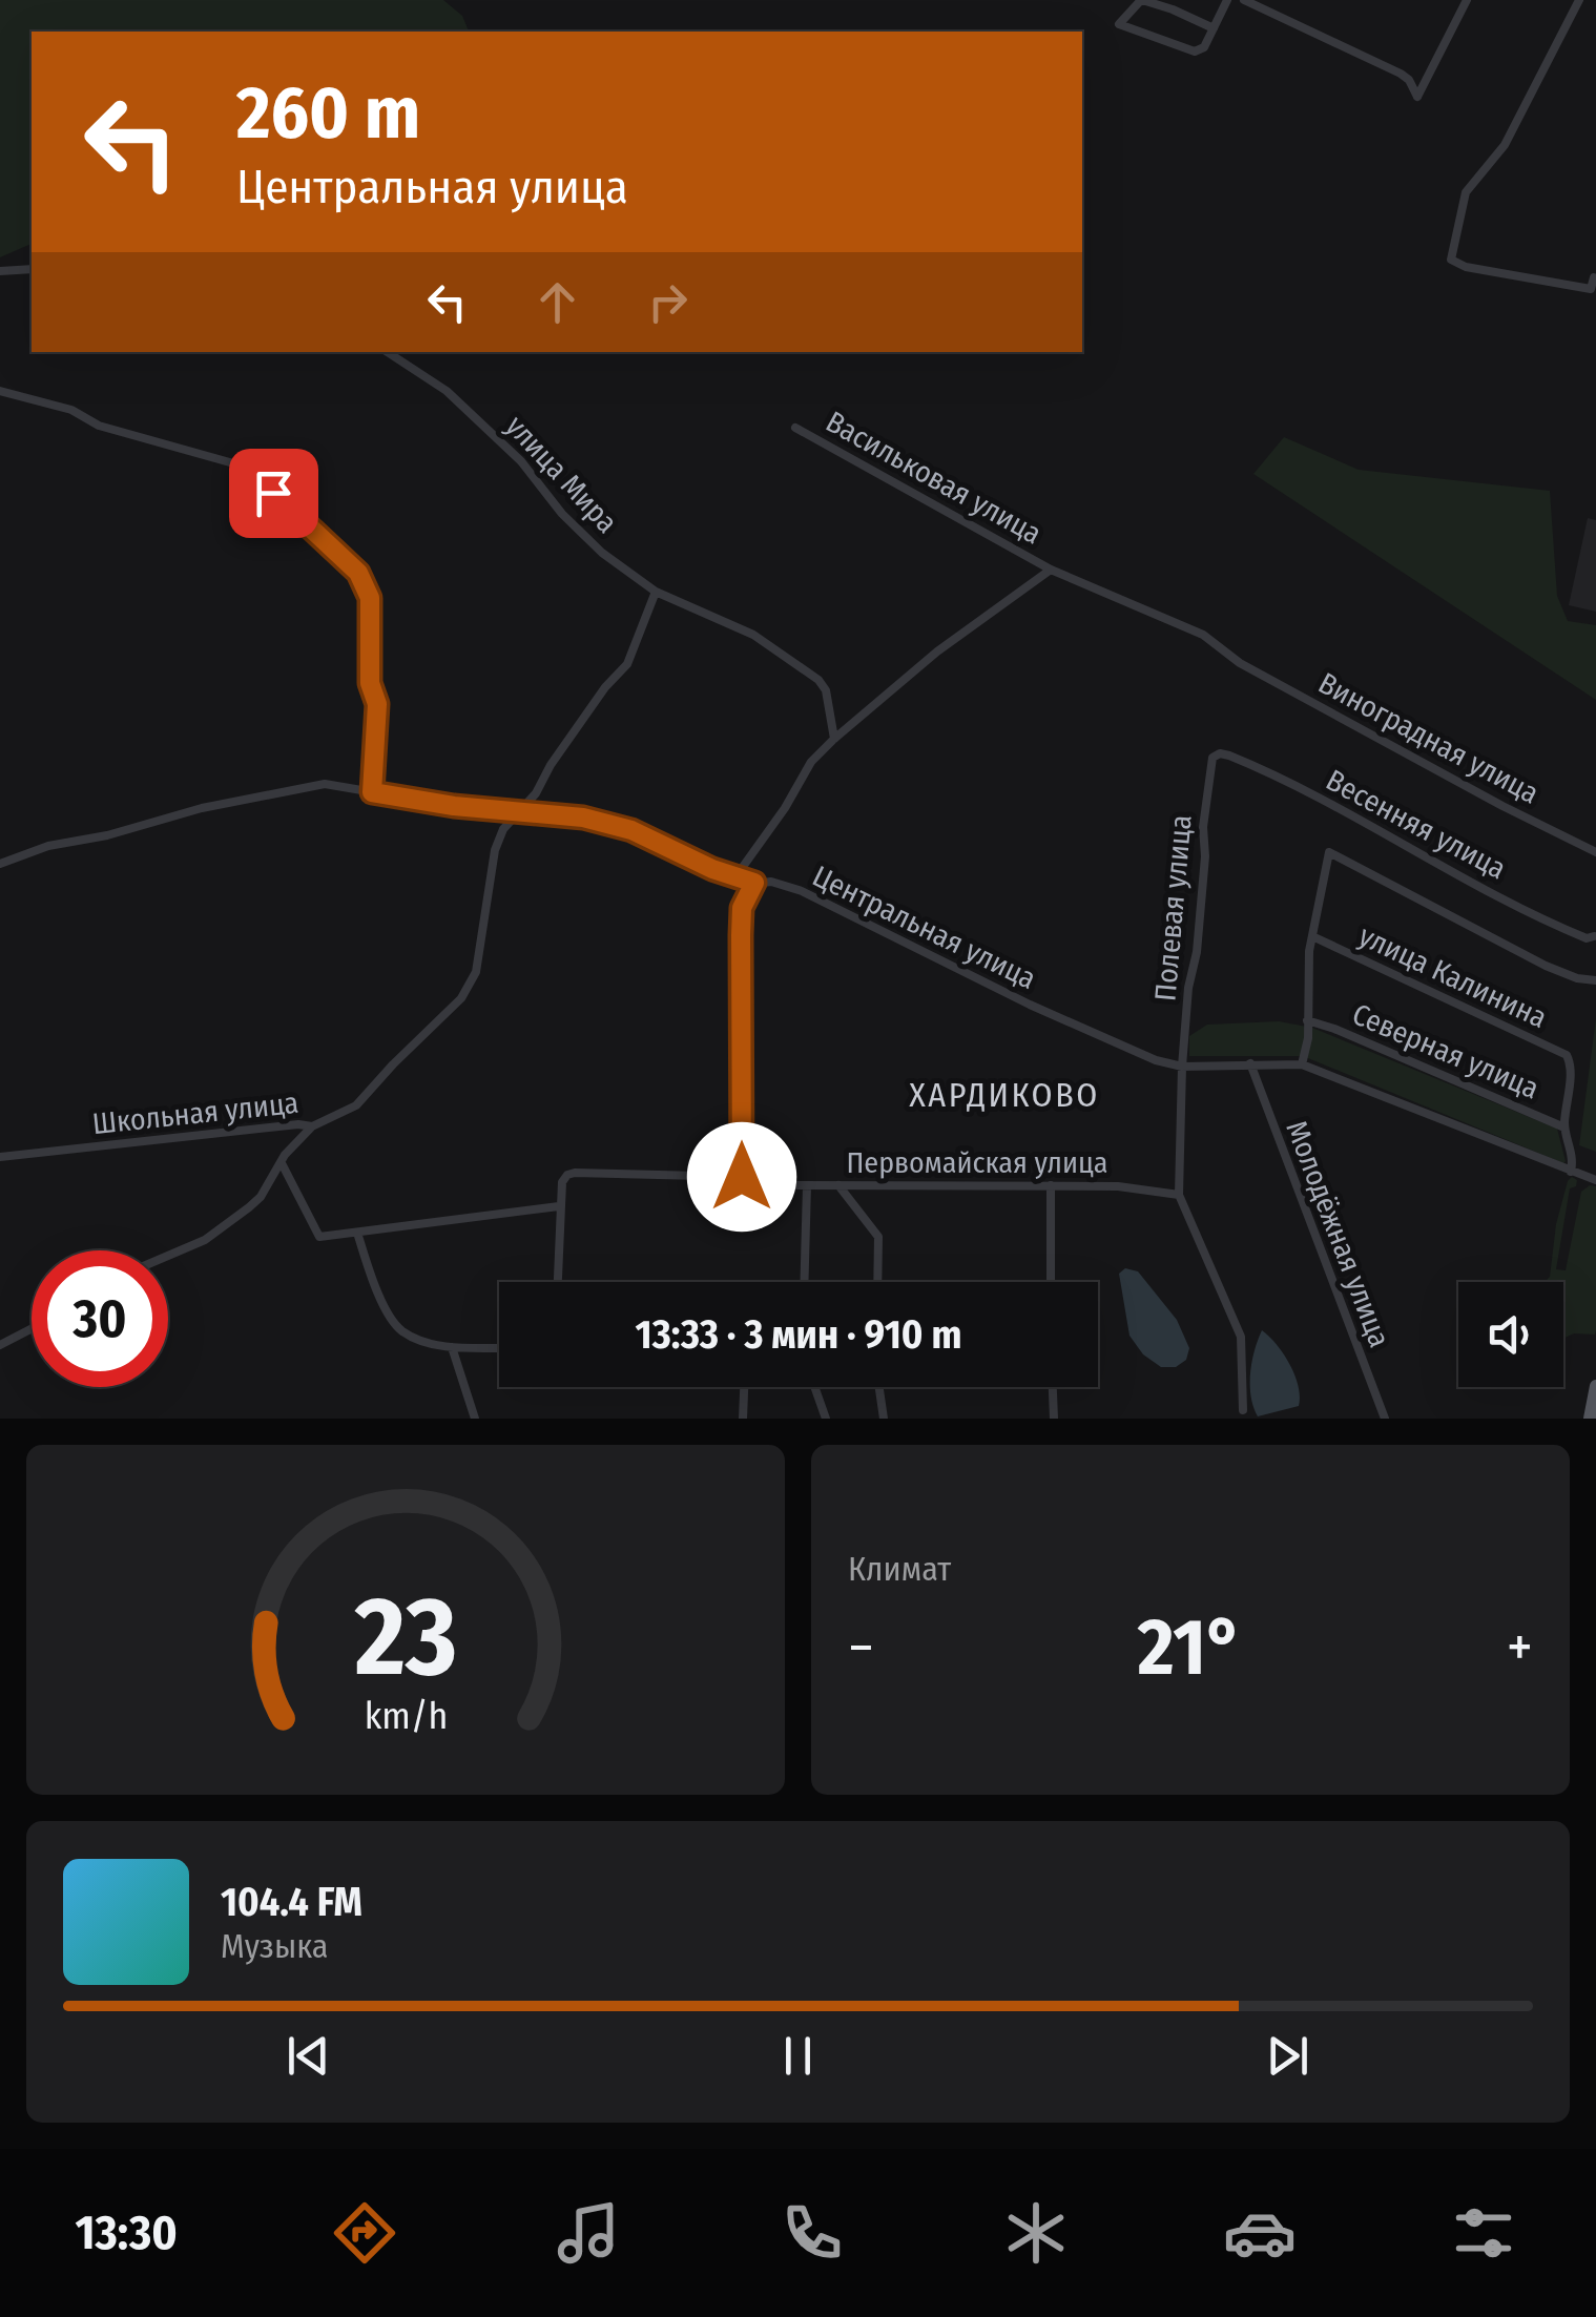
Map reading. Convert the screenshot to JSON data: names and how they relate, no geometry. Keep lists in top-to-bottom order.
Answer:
{
  "streets": {
    "street": [
      "улица Мира",
      "Васильковая улица",
      "Виноградная улица",
      "Весенняя улица",
      "Полевая улица",
      "Центральная улица",
      "улица Калинина",
      "Северная улица",
      "Школьная улица",
      "Первомайская улица",
      "Молодёжная улица"
    ]
  },
  "crossings": [
    ["улица Мира", "Школьная улица"],
    ["Васильковая улица", "Виноградная улица"],
    ["Весенняя улица", "Полевая улица"],
    ["Полевая улица", "Центральная улица"],
    ["Полевая улица", "Первомайская улица"],
    ["Центральная улица", "Школьная улица"],
    ["Центральная улица", "Молодёжная улица"],
    ["улица Калинина", "Северная улица"]
  ],
  "districts": ["ХАРДИКОВО"],
  "page": {
    "turn": ["260 m", "Центральная улица"],
    "limit": "30",
    "trip": "13:33 · 3 мин · 910 m",
    "tile": "Климат",
    "heat": ["−", "21°", "+"],
    "song": ["104.4 FM", "Музыка"],
    "tabs": "13:30",
    "gauge": ["23", "km/h"]
  }
}
